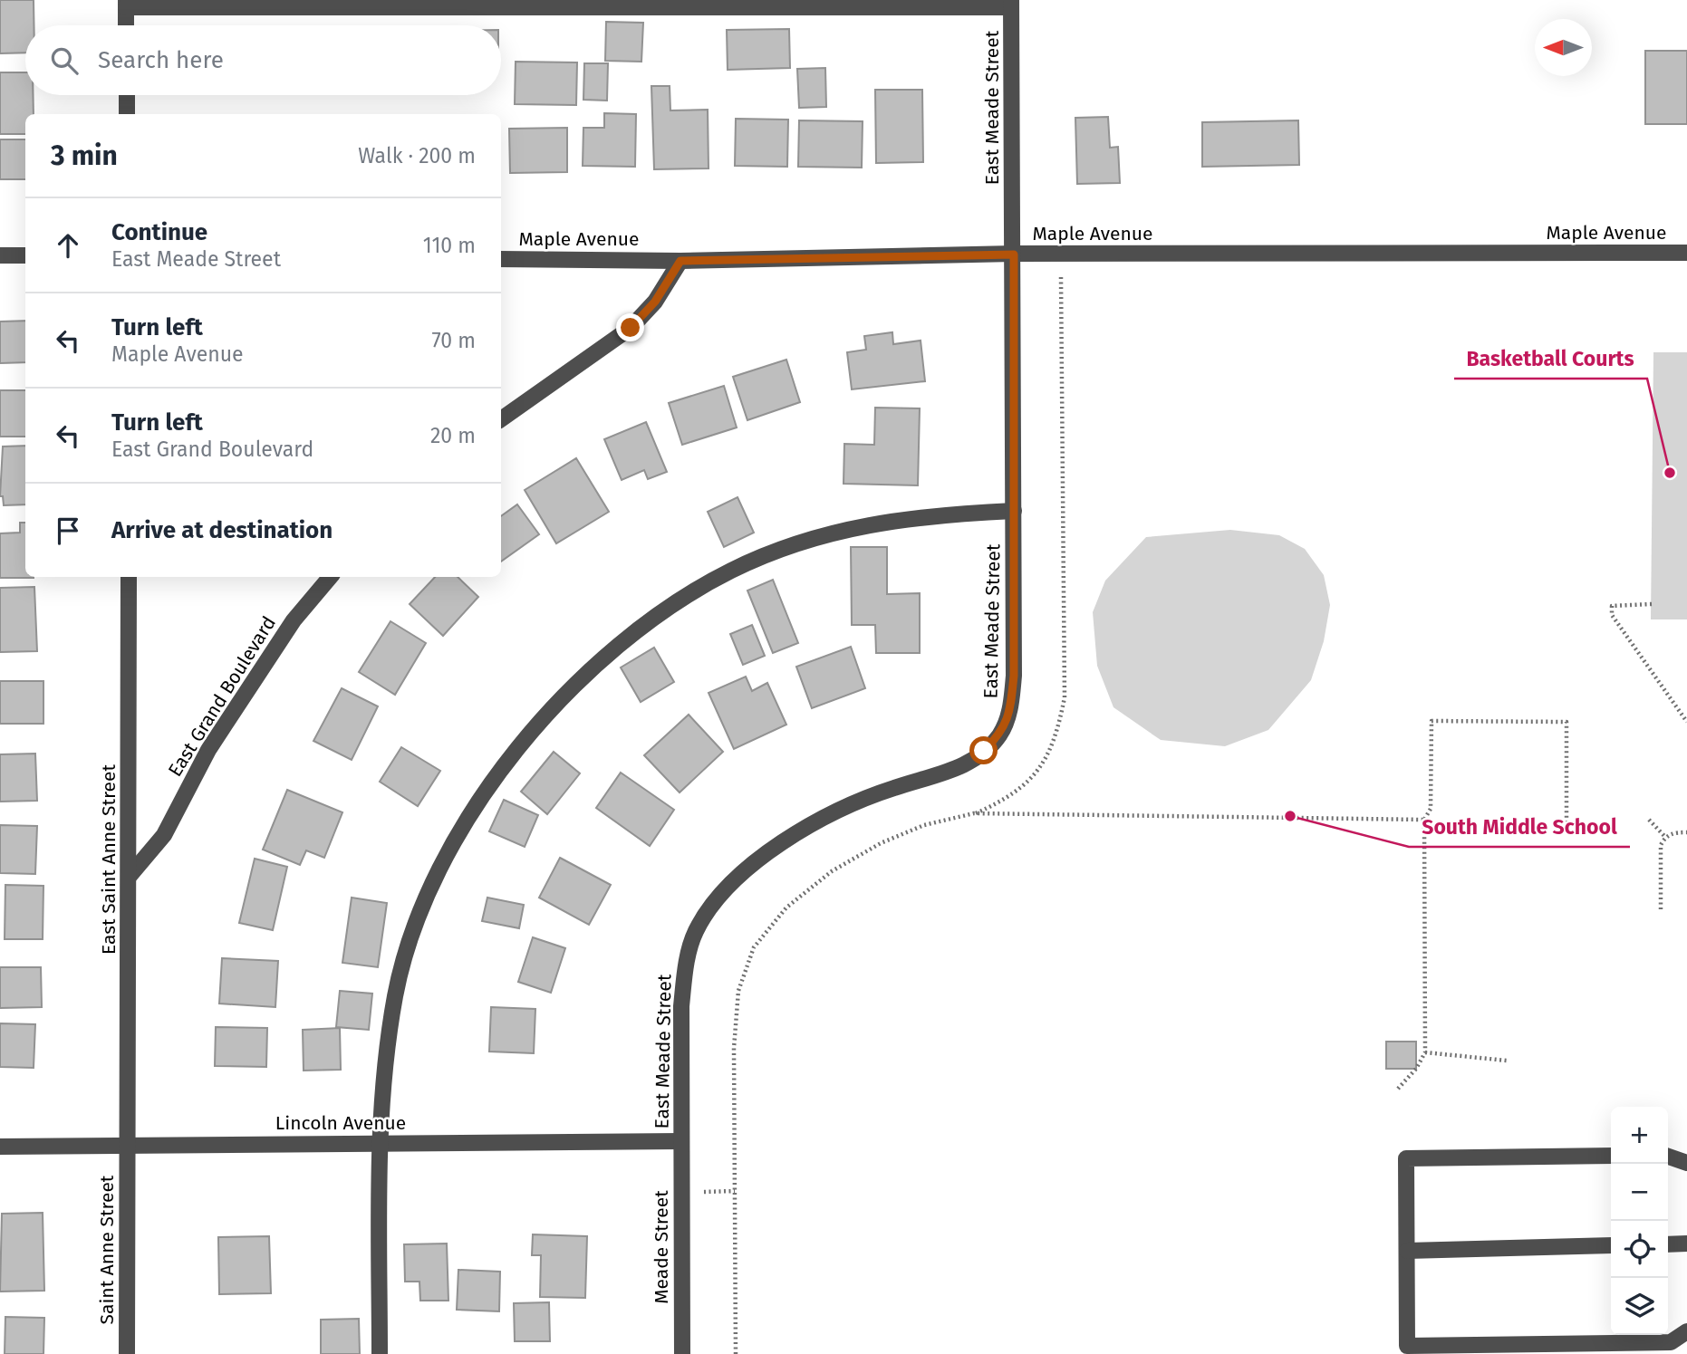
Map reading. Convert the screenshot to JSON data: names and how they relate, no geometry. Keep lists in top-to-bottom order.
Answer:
{
  "streets": {
    "street": [
      "East Meade Street",
      "Maple Avenue",
      "East Grand Boulevard",
      "East Saint Anne Street",
      "Lincoln Avenue",
      "Meade Street",
      "Saint Anne Street"
    ]
  },
  "crossings": [
    ["East Meade Street", "Maple Avenue"],
    ["East Meade Street", "Lincoln Avenue"],
    ["East Meade Street", "Meade Street"],
    ["East Grand Boulevard", "East Saint Anne Street"],
    ["East Saint Anne Street", "Lincoln Avenue"],
    ["East Saint Anne Street", "Saint Anne Street"],
    ["Lincoln Avenue", "Meade Street"],
    ["Lincoln Avenue", "Saint Anne Street"]
  ],
  "places": ["Basketball Courts", "South Middle School"],
  "north": "left",
  "page": {
    "search": "Search here",
    "heading": ["3 min", "Walk · 200 m"],
    "list": [
      ["Continue", "East Meade Street", "110 m"],
      ["Turn left", "Maple Avenue", "70 m"],
      ["Turn left", "East Grand Boulevard", "20 m"],
      "Arrive at destination"
    ],
    "map_buttons": ["+", "−"]
  }
}
